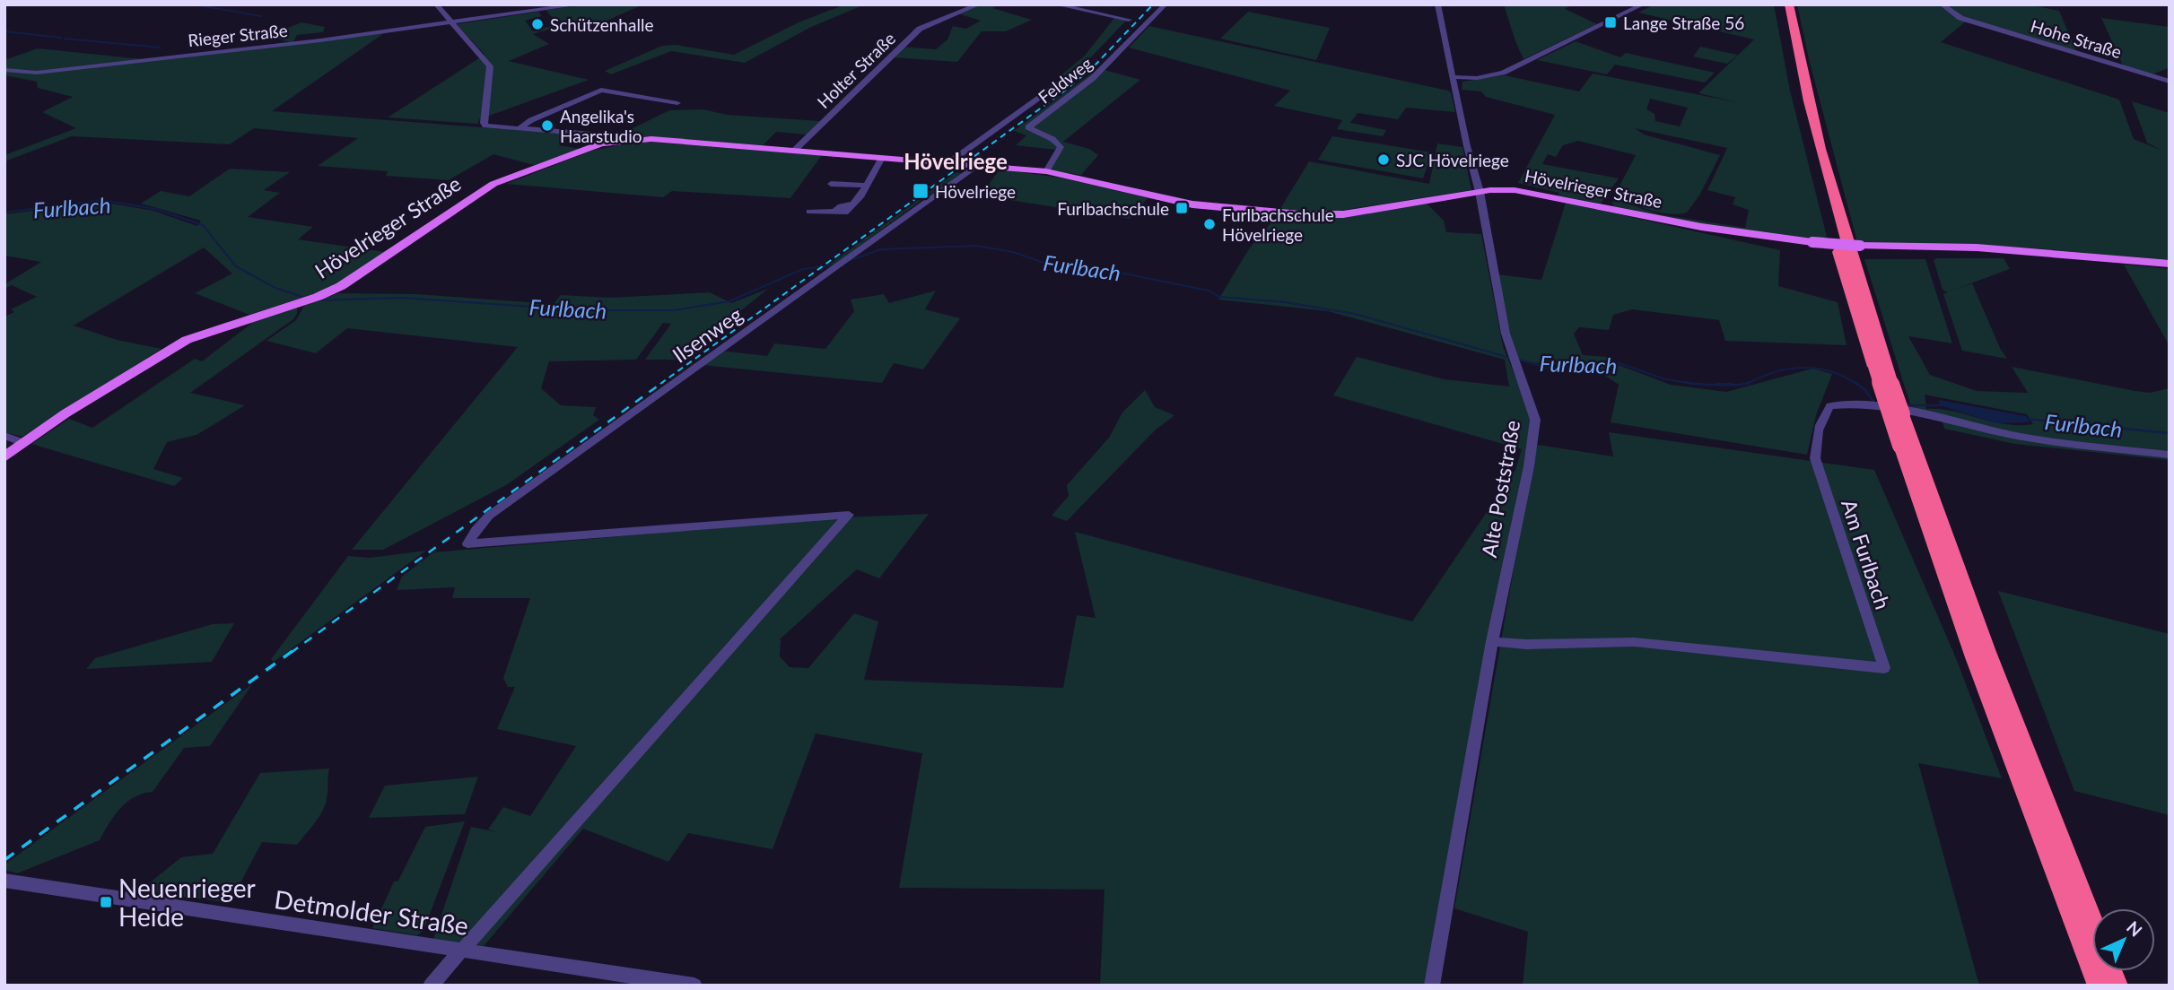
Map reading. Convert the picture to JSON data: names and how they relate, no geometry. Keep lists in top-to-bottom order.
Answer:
{
  "streets": {
    "main road": ["Hövelrieger Straße"],
    "street": [
      "Rieger Straße",
      "Hohe Straße",
      "Holter Straße",
      "Feldweg",
      "Ilsenweg",
      "Alte Poststraße",
      "Am Furlbach",
      "Detmolder Straße"
    ]
  },
  "crossings": [
    ["Holter Straße", "Hövelrieger Straße"],
    ["Feldweg", "Hövelrieger Straße"],
    ["Hövelrieger Straße", "Ilsenweg"],
    ["Hövelrieger Straße", "Alte Poststraße"],
    ["Ilsenweg", "Detmolder Straße"],
    ["Alte Poststraße", "Am Furlbach"]
  ],
  "districts": ["Hövelriege"],
  "water": ["Furlbach"],
  "places": {
    "transit": [
      "Lange Straße 56",
      "Hövelriege",
      "Furlbachschule",
      "Neuenrieger Heide"
    ],
    "other": [
      "Schützenhalle",
      "Angelika's Haarstudio",
      "SJC Hövelriege",
      "Furlbachschule Hövelriege"
    ]
  },
  "north": "top right"
}
